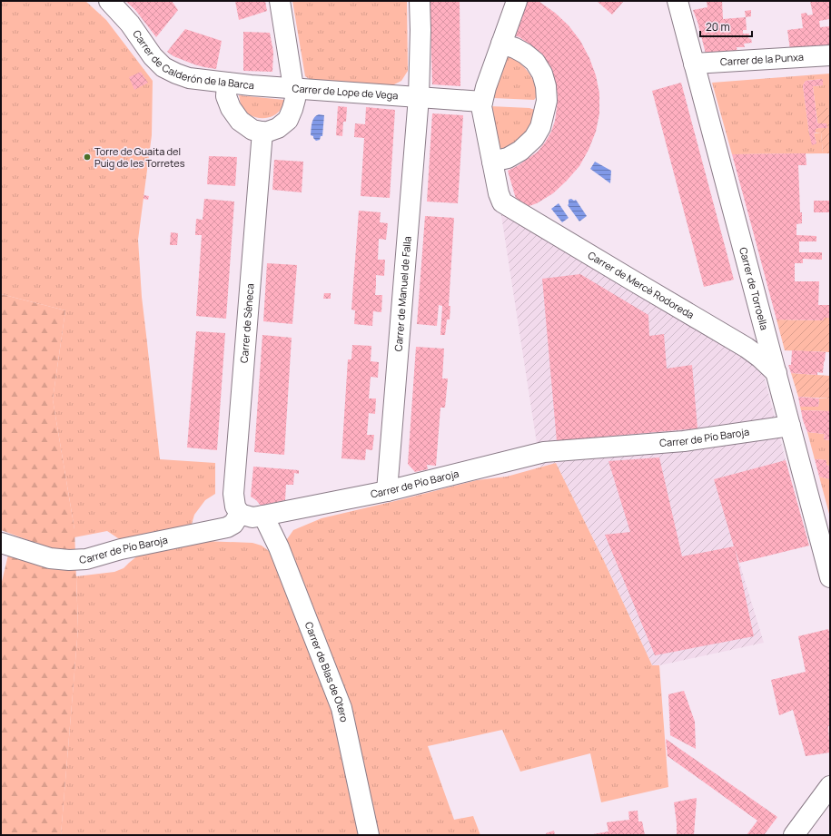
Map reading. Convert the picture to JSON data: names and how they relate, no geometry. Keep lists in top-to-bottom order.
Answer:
{
  "streets": {
    "street": [
      "Carrer de Calderón de la Barca",
      "Carrer de la Punxa",
      "Carrer de Lope de Vega",
      "Carrer de Mercè Rodoreda",
      "Carrer de Torroella",
      "Carrer de Manuel de Falla",
      "Carrer de Sèneca",
      "Carrer de Pío Baroja",
      "Carrer de Blas de Otero"
    ]
  },
  "crossings": [
    ["Carrer de Calderón de la Barca", "Carrer de Lope de Vega"],
    ["Carrer de la Punxa", "Carrer de Torroella"],
    ["Carrer de Lope de Vega", "Carrer de Manuel de Falla"],
    ["Carrer de Lope de Vega", "Carrer de Sèneca"],
    ["Carrer de Mercè Rodoreda", "Carrer de Torroella"],
    ["Carrer de Torroella", "Carrer de Pío Baroja"],
    ["Carrer de Manuel de Falla", "Carrer de Pío Baroja"],
    ["Carrer de Sèneca", "Carrer de Pío Baroja"],
    ["Carrer de Pío Baroja", "Carrer de Blas de Otero"]
  ],
  "places": ["Torre de Guaita del Puig de les Torretes"],
  "scale_bar": "20 m"
}
